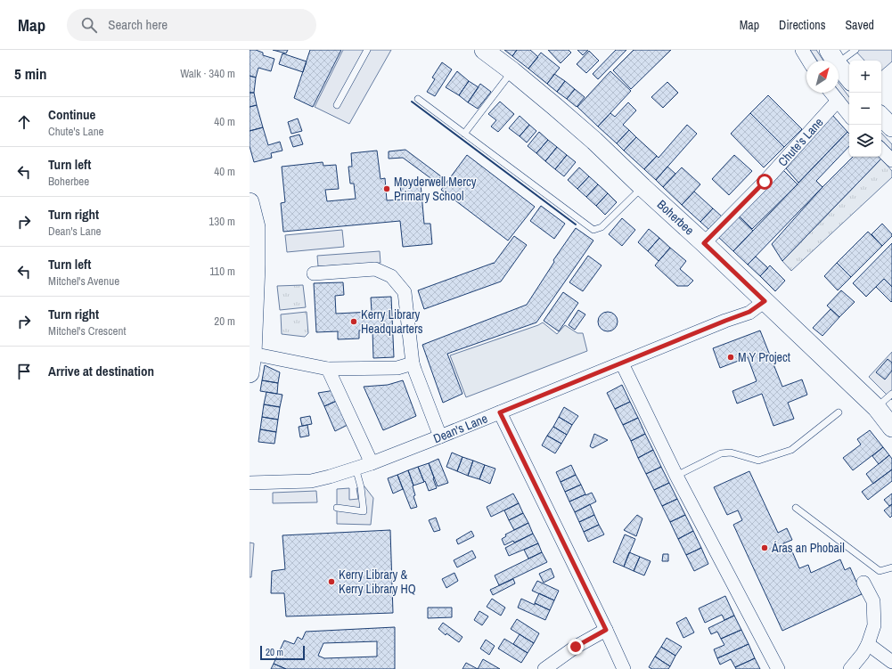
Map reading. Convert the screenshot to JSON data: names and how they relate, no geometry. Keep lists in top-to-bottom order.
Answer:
{
  "streets": {
    "main road": ["Boherbee"],
    "street": ["Chute's Lane", "Dean's Lane"]
  },
  "crossings": [
    ["Chute's Lane", "Boherbee"],
    ["Boherbee", "Dean's Lane"]
  ],
  "places": [
    "Moyderwell Mercy Primary School",
    "Kerry Library Headquarters",
    "M Y Project",
    "Áras an Phobail",
    "Kerry Library & Kerry Library HQ"
  ],
  "scale_bar": "20 m",
  "north": "top right",
  "page": {
    "header": "Map",
    "search": "Search here",
    "nav": ["Map", "Directions", "Saved"],
    "heading": ["5 min", "Walk · 340 m"],
    "map_buttons": ["+", "−"],
    "list": [
      ["Continue", "Chute's Lane", "40 m"],
      ["Turn left", "Boherbee", "40 m"],
      ["Turn right", "Dean's Lane", "130 m"],
      ["Turn left", "Mitchel's Avenue", "110 m"],
      ["Turn right", "Mitchel's Crescent", "20 m"],
      "Arrive at destination"
    ],
    "scale": "20 m"
  }
}
